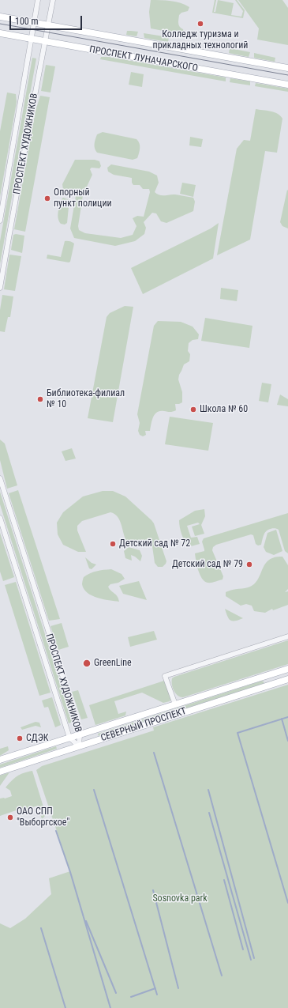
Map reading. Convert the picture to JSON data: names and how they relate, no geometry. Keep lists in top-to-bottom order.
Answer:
{
  "streets": {
    "main road": ["ПРОСПЕКТ ЛУНАЧАРСКОГО", "СЕВЕРНЫЙ ПРОСПЕКТ"],
    "street": ["ПРОСПЕКТ ХУДОЖНИКОВ"]
  },
  "crossings": [
    ["ПРОСПЕКТ ЛУНАЧАРСКОГО", "ПРОСПЕКТ ХУДОЖНИКОВ"],
    ["ПРОСПЕКТ ХУДОЖНИКОВ", "СЕВЕРНЫЙ ПРОСПЕКТ"]
  ],
  "parks": ["Sosnovka park"],
  "places": [
    "Колледж туризма и прикладных технологий",
    "Опорный пункт полиции",
    "Библиотека-филиал № 10",
    "Школа № 60",
    "Детский сад № 72",
    "Детский сад № 79",
    "GreenLine",
    "СДЭК",
    "ОАО СПП \"Выборгское\""
  ],
  "scale_bar": "100 m"
}
